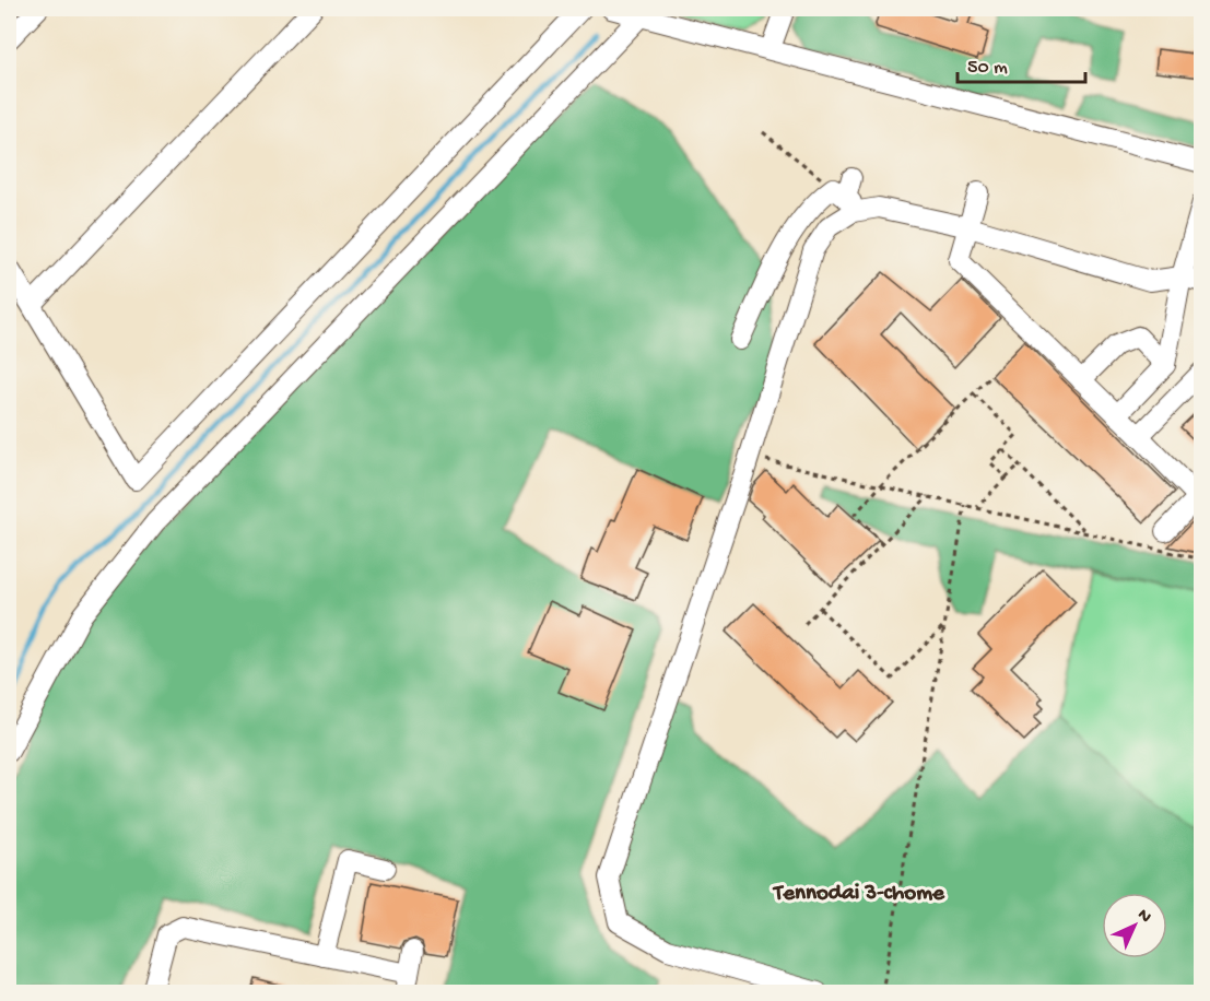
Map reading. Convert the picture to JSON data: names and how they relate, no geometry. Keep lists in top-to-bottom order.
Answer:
{
  "districts": ["Tennodai 3-chome"],
  "scale_bar": "50 m",
  "north": "top right"
}
